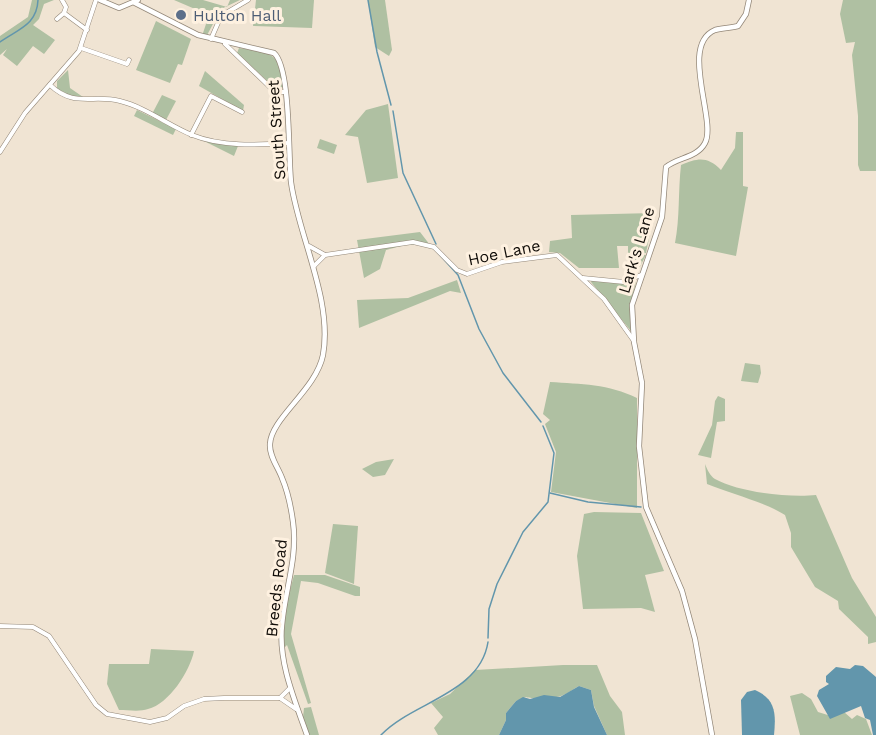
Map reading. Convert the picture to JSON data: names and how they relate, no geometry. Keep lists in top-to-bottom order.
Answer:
{
  "streets": {
    "street": [
      "South Street",
      "Lark's Lane",
      "Hoe Lane",
      "Breeds Road"
    ]
  },
  "crossings": [
    ["South Street", "Breeds Road"],
    ["Lark's Lane", "Hoe Lane"]
  ],
  "places": ["Hulton Hall"]
}
